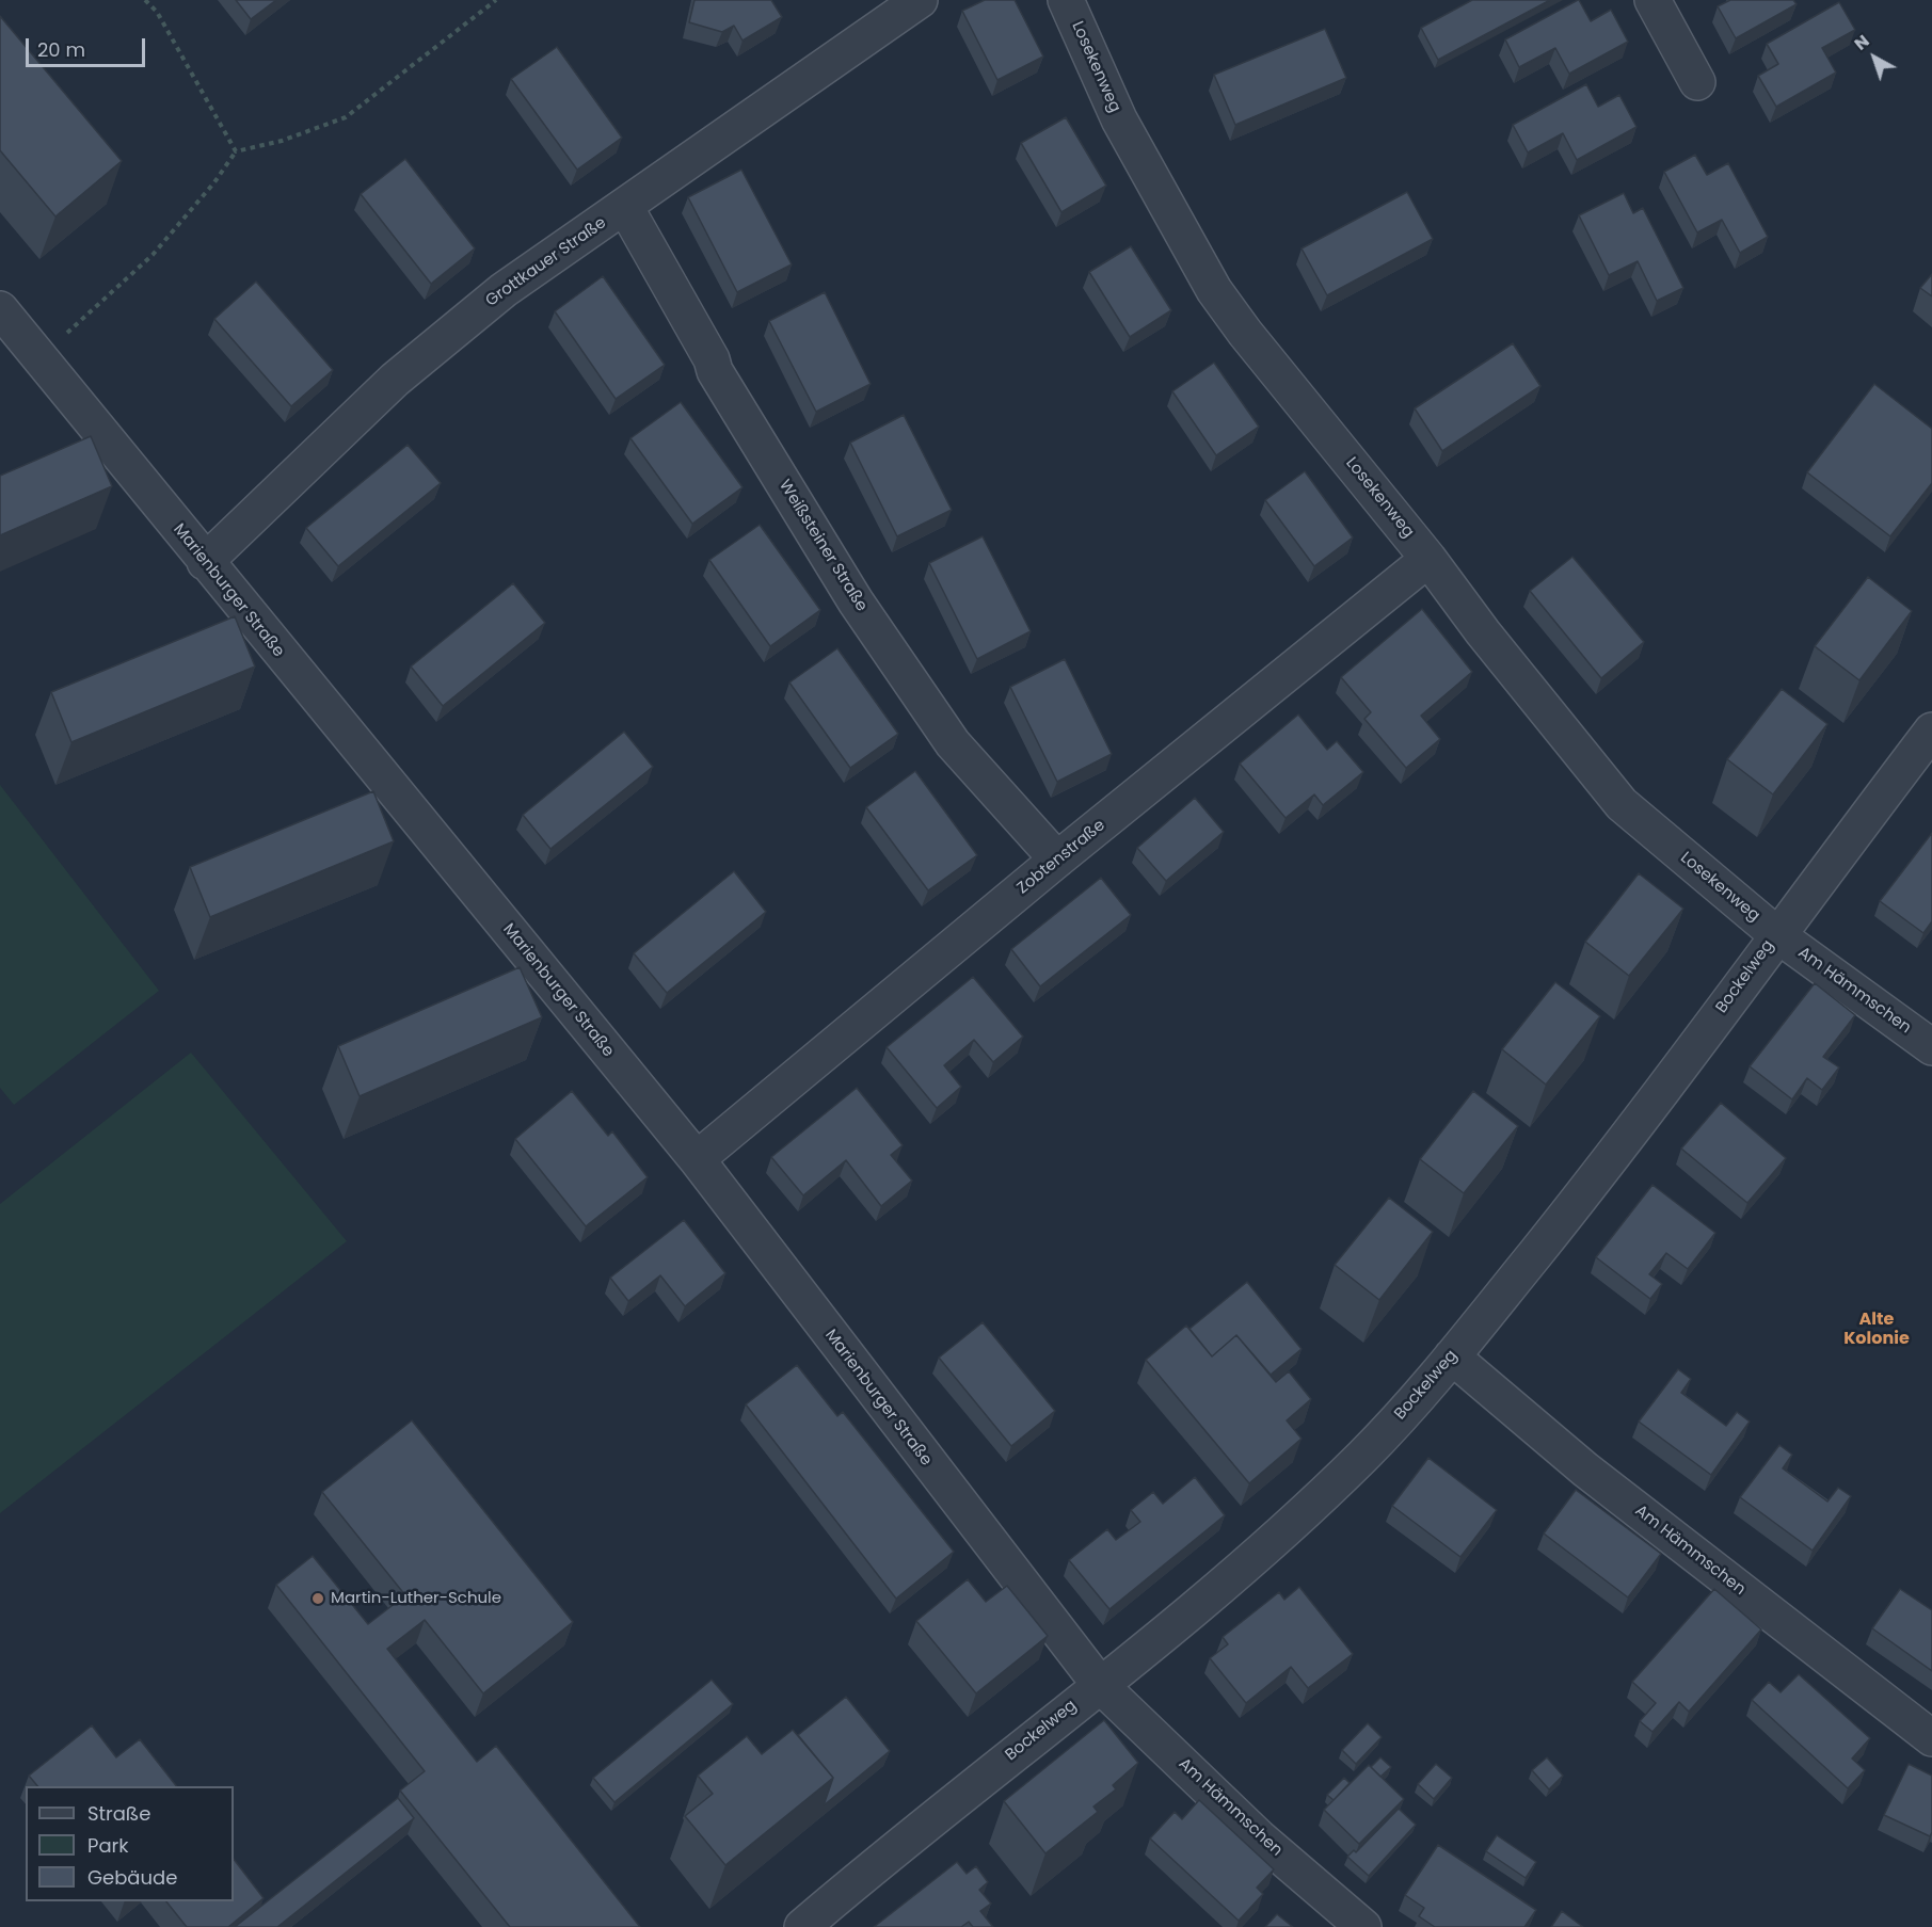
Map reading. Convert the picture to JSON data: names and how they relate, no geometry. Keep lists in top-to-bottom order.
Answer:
{
  "streets": {
    "street": [
      "Losekenweg",
      "Grottkauer Straße",
      "Weißsteiner Straße",
      "Marienburger Straße",
      "Zobtenstraße",
      "Bockelweg",
      "Am Hämmschen"
    ]
  },
  "crossings": [
    ["Losekenweg", "Zobtenstraße"],
    ["Losekenweg", "Bockelweg"],
    ["Losekenweg", "Am Hämmschen"],
    ["Grottkauer Straße", "Weißsteiner Straße"],
    ["Grottkauer Straße", "Marienburger Straße"],
    ["Weißsteiner Straße", "Zobtenstraße"],
    ["Marienburger Straße", "Zobtenstraße"],
    ["Marienburger Straße", "Bockelweg"],
    ["Marienburger Straße", "Am Hämmschen"],
    ["Bockelweg", "Am Hämmschen"]
  ],
  "districts": ["Alte Kolonie"],
  "places": ["Martin-Luther-Schule"],
  "legend": ["Straße", "Park", "Gebäude"],
  "scale_bar": "20 m",
  "north": "top left"
}
